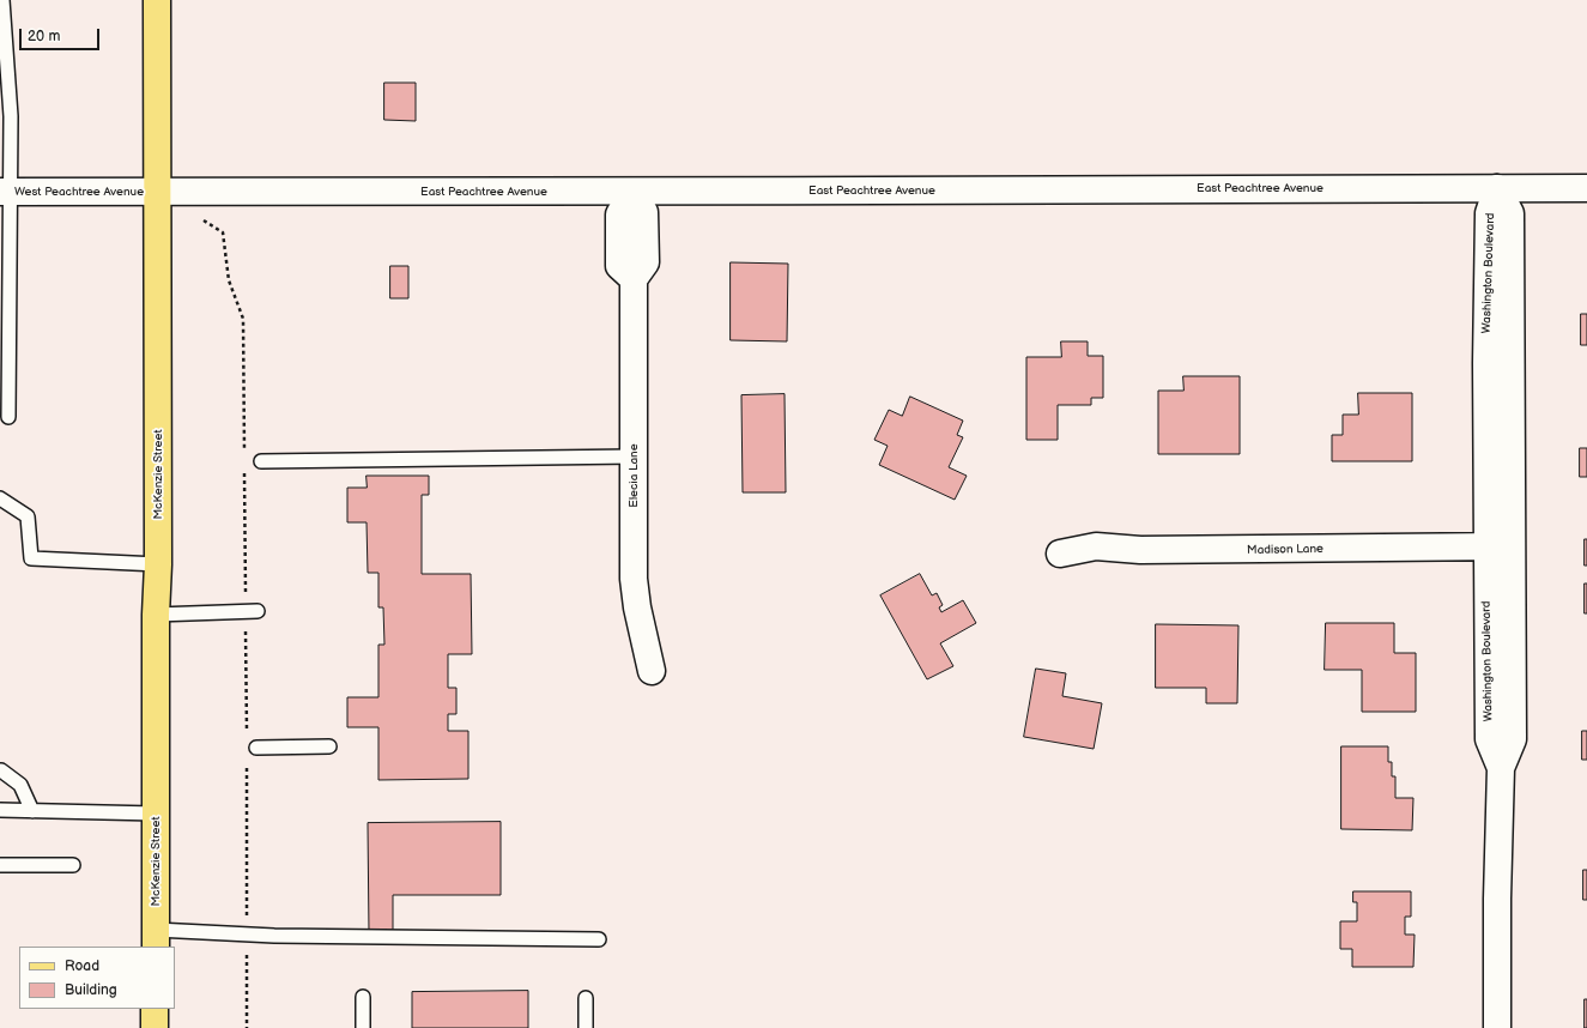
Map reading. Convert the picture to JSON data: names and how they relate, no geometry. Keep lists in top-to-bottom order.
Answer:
{
  "streets": {
    "main road": ["McKenzie Street"],
    "street": [
      "East Peachtree Avenue",
      "West Peachtree Avenue",
      "Washington Boulevard",
      "Elecia Lane",
      "Madison Lane"
    ]
  },
  "crossings": [
    ["East Peachtree Avenue", "West Peachtree Avenue"],
    ["East Peachtree Avenue", "Washington Boulevard"],
    ["East Peachtree Avenue", "McKenzie Street"],
    ["East Peachtree Avenue", "Elecia Lane"],
    ["West Peachtree Avenue", "McKenzie Street"],
    ["Washington Boulevard", "Madison Lane"]
  ],
  "legend": ["Road", "Building"],
  "scale_bar": "20 m"
}
